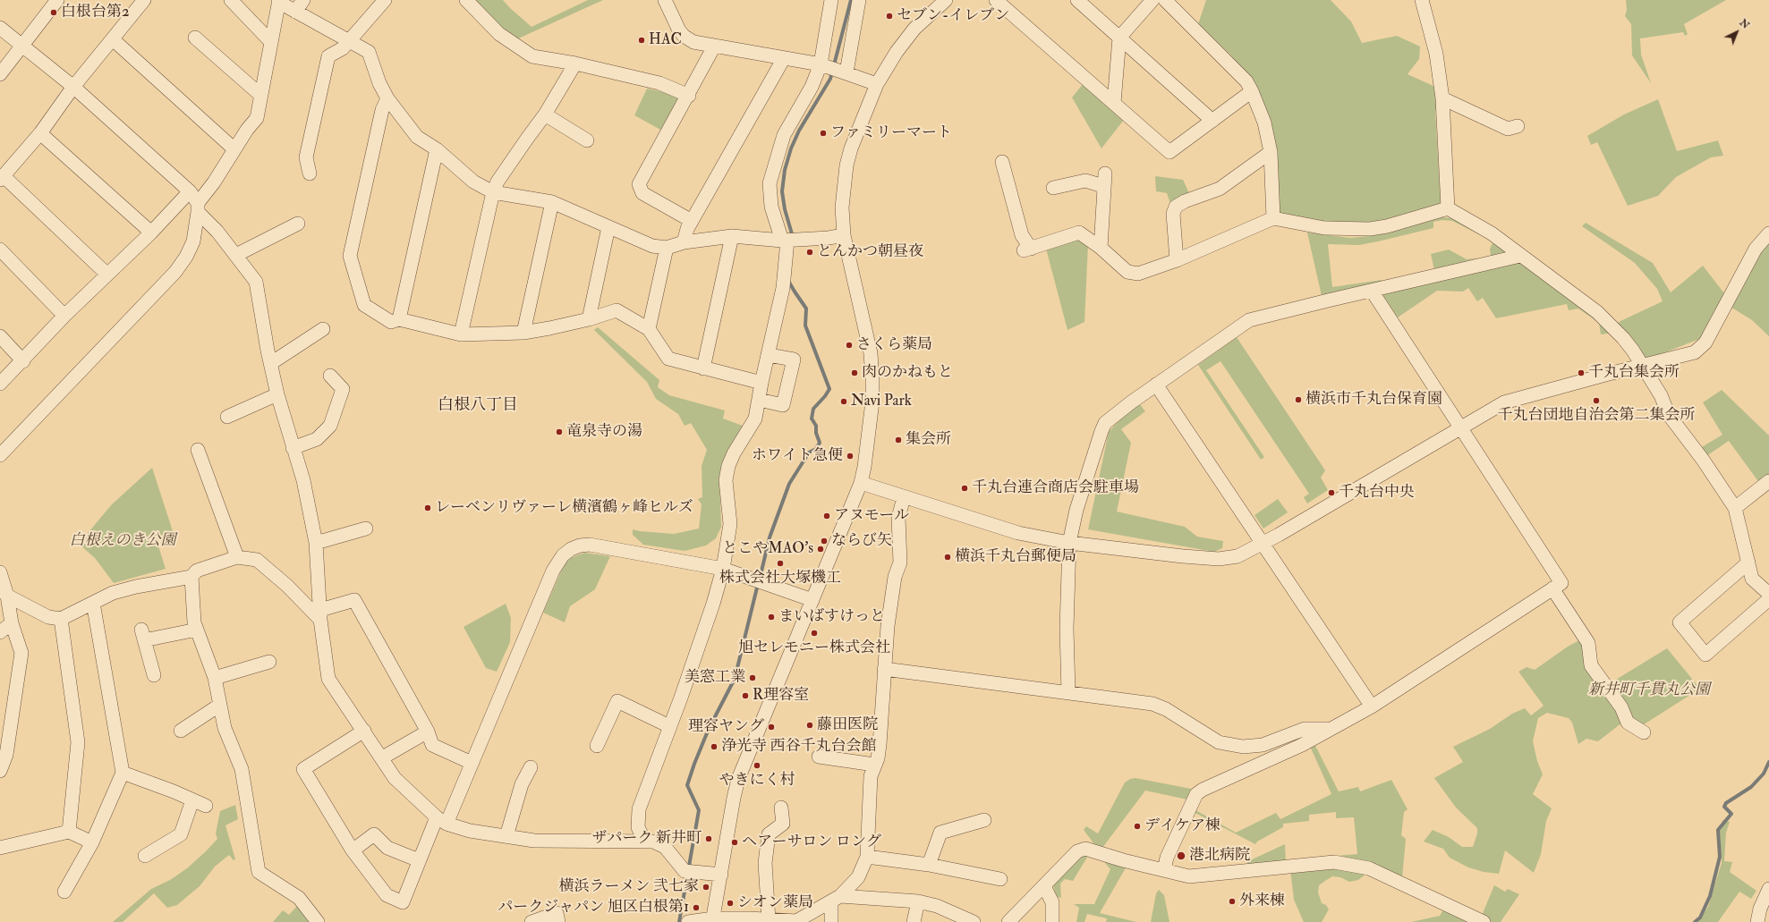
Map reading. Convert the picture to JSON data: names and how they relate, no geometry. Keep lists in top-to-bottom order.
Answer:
{
  "districts": ["白根八丁目"],
  "parks": ["白根えのき公園", "新井町千貫丸公園"],
  "places": [
    "白根台第2",
    "セブン-イレブン",
    "HAC",
    "ファミリーマート",
    "とんかつ朝昼夜",
    "さくら薬局",
    "肉のかねもと",
    "千丸台集会所",
    "横浜市千丸台保育園",
    "千丸台団地自治会第二集会所",
    "Navi Park",
    "竜泉寺の湯",
    "集会所",
    "ホワイト急便",
    "千丸台連合商店会駐車場",
    "千丸台中央",
    "レーベンリヴァーレ横濱鶴ヶ峰ヒルズ",
    "アヌモール",
    "ならび矢",
    "とこやMAO's",
    "横浜千丸台郵便局",
    "株式会社大塚機工",
    "まいばすけっと",
    "旭セレモニー株式会社",
    "美窓工業",
    "R理容室",
    "藤田医院",
    "理容ヤング",
    "浄光寺 西谷千丸台会館",
    "やきにく村",
    "デイケア棟",
    "ザパーク 新井町",
    "ヘアーサロン ロング",
    "港北病院",
    "横浜ラーメン 弐七家",
    "外来棟",
    "シオン薬局",
    "パークジャパン 旭区白根第1"
  ],
  "north": "top right"
}
